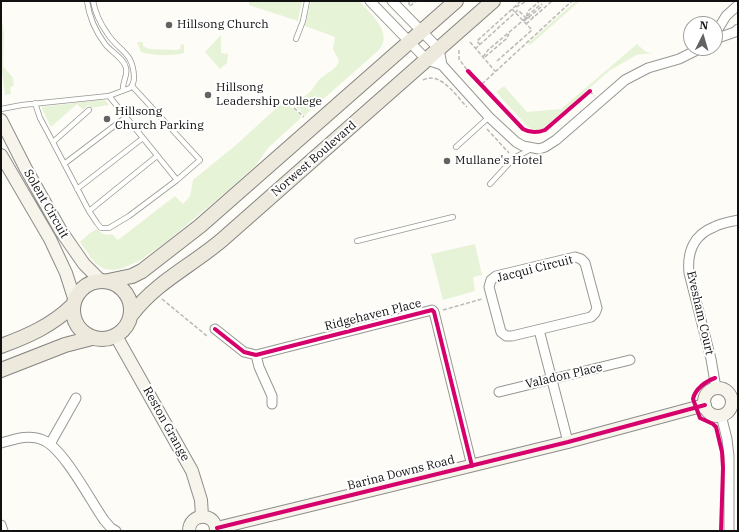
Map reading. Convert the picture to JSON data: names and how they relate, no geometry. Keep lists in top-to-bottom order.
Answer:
{
  "streets": {
    "main road": ["Norwest Boulevard"],
    "street": [
      "Solent Circuit",
      "Jacqui Circuit",
      "Evesham Court",
      "Ridgehaven Place",
      "Valadon Place",
      "Reston Grange",
      "Barina Downs Road"
    ]
  },
  "crossings": [
    ["Norwest Boulevard", "Solent Circuit"],
    ["Norwest Boulevard", "Reston Grange"],
    ["Solent Circuit", "Reston Grange"],
    ["Evesham Court", "Barina Downs Road"],
    ["Ridgehaven Place", "Barina Downs Road"]
  ],
  "places": [
    "Hillsong Church",
    "Hillsong Leadership college",
    "Hillsong Church Parking",
    "Mullane's Hotel"
  ],
  "north": "top"
}
